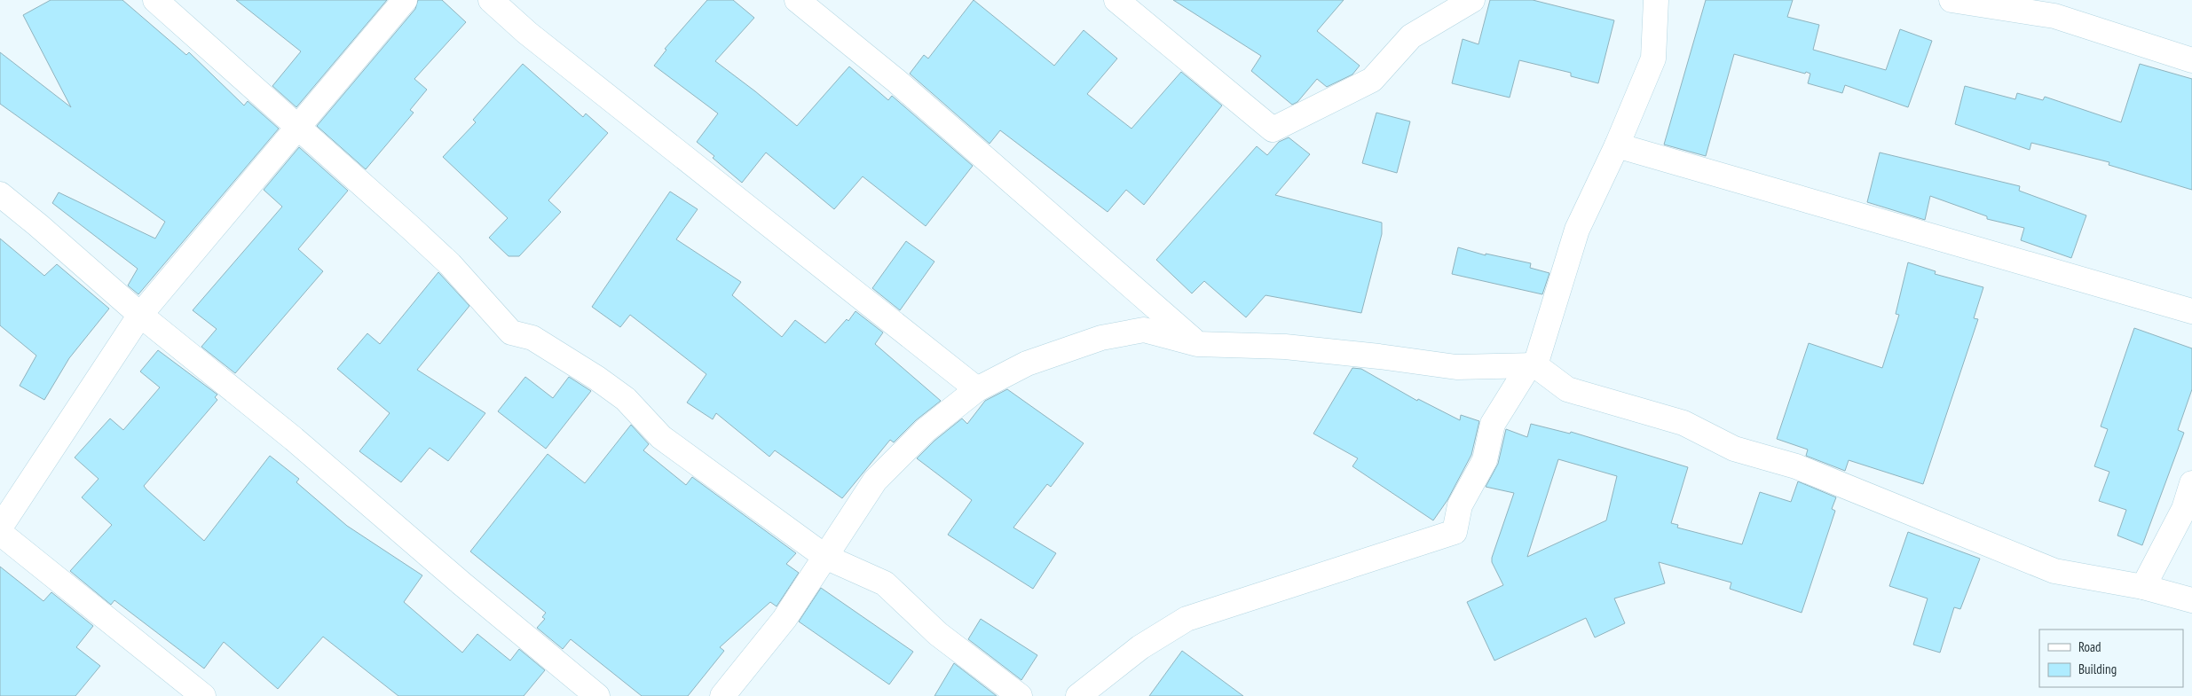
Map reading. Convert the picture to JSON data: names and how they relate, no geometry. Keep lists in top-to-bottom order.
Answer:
{
  "legend": ["Road", "Building"]
}
